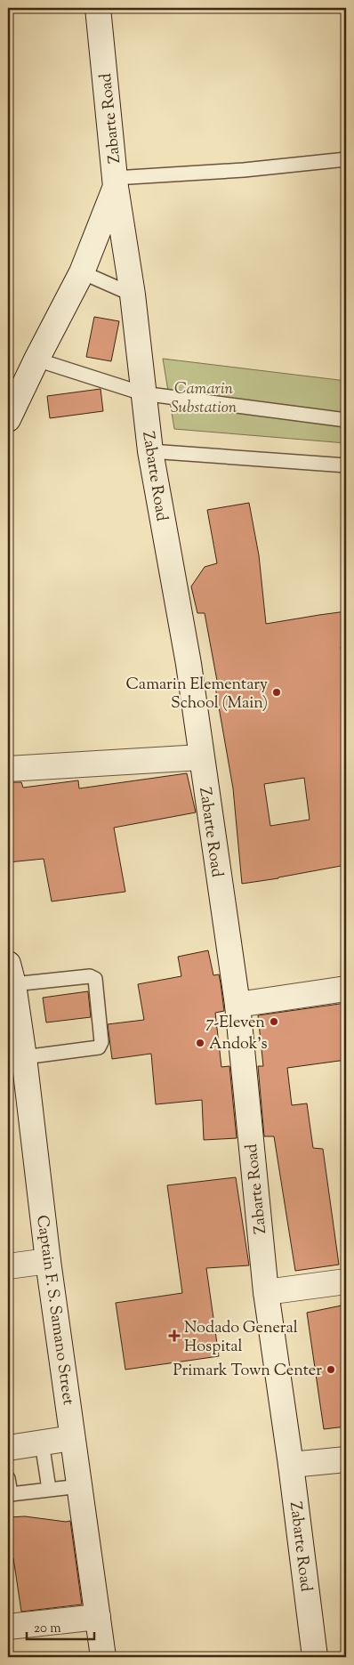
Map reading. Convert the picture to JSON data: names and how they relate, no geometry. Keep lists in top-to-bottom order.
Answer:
{
  "streets": {
    "main road": ["Zabarte Road", "Captain F. S. Samano Street"]
  },
  "parks": ["Camarin Substation"],
  "places": {
    "other": [
      "Camarin Elementary School (Main)",
      "7-Eleven",
      "Andok's",
      "Primark Town Center"
    ],
    "health": ["Nodado General Hospital"]
  },
  "scale_bar": "20 m"
}
